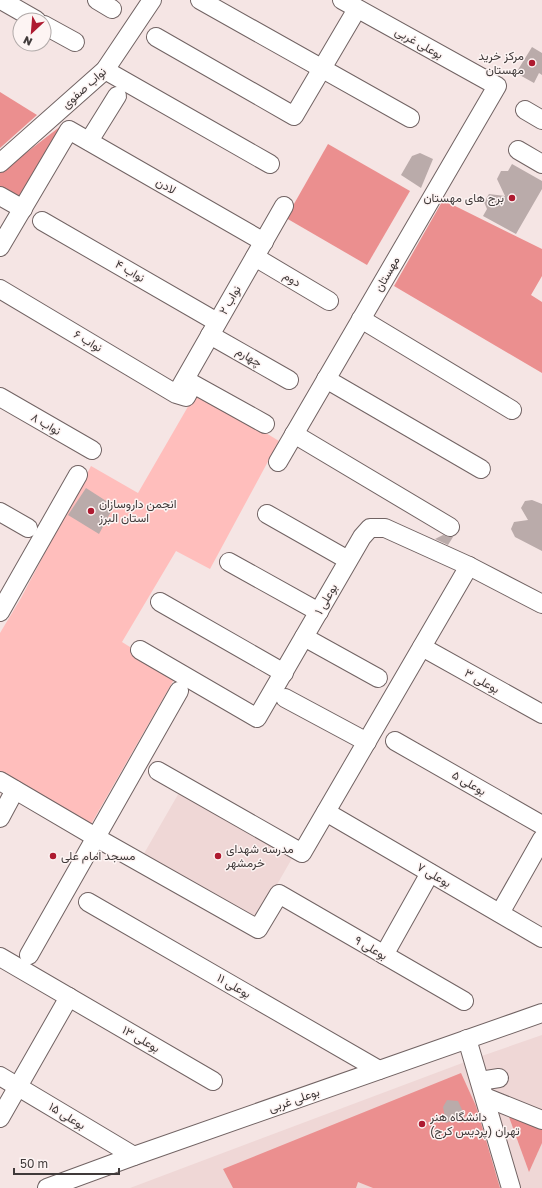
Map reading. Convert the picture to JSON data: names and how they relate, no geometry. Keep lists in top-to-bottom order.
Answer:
{
  "streets": {
    "street": [
      "بوعلی غربی",
      "نواب صفوی",
      "لادن",
      "نواب ۴",
      "مهستان",
      "دوم",
      "نواب ۲",
      "نواب ۶",
      "چهارم",
      "نواب ۸",
      "بوعلی ۱",
      "بوعلی ۳",
      "بوعلی ۵",
      "بوعلی ۷",
      "بوعلی ۹",
      "بوعلی ۱۱",
      "بوعلی ۱۳",
      "بوعلی ۱۵"
    ]
  },
  "crossings": [
    ["بوعلی غربی", "مهستان"],
    ["بوعلی غربی", "بوعلی ۱۱"],
    ["بوعلی غربی", "بوعلی ۱۵"],
    ["لادن", "نواب ۲"],
    ["نواب ۴", "نواب ۲"],
    ["نواب ۴", "چهارم"],
    ["دوم", "نواب ۲"],
    ["نواب ۲", "نواب ۶"],
    ["نواب ۲", "چهارم"]
  ],
  "places": [
    "مرکز خرید مهستان",
    "برج های مهستان",
    "انجمن داروسازان استان البرز",
    "مسجد امام علی",
    "مدرسه شهدای خرمشهر",
    "دانشگاه هنر تهران (پردیس کرج)"
  ],
  "scale_bar": "50 m",
  "north": "bottom left"
}
